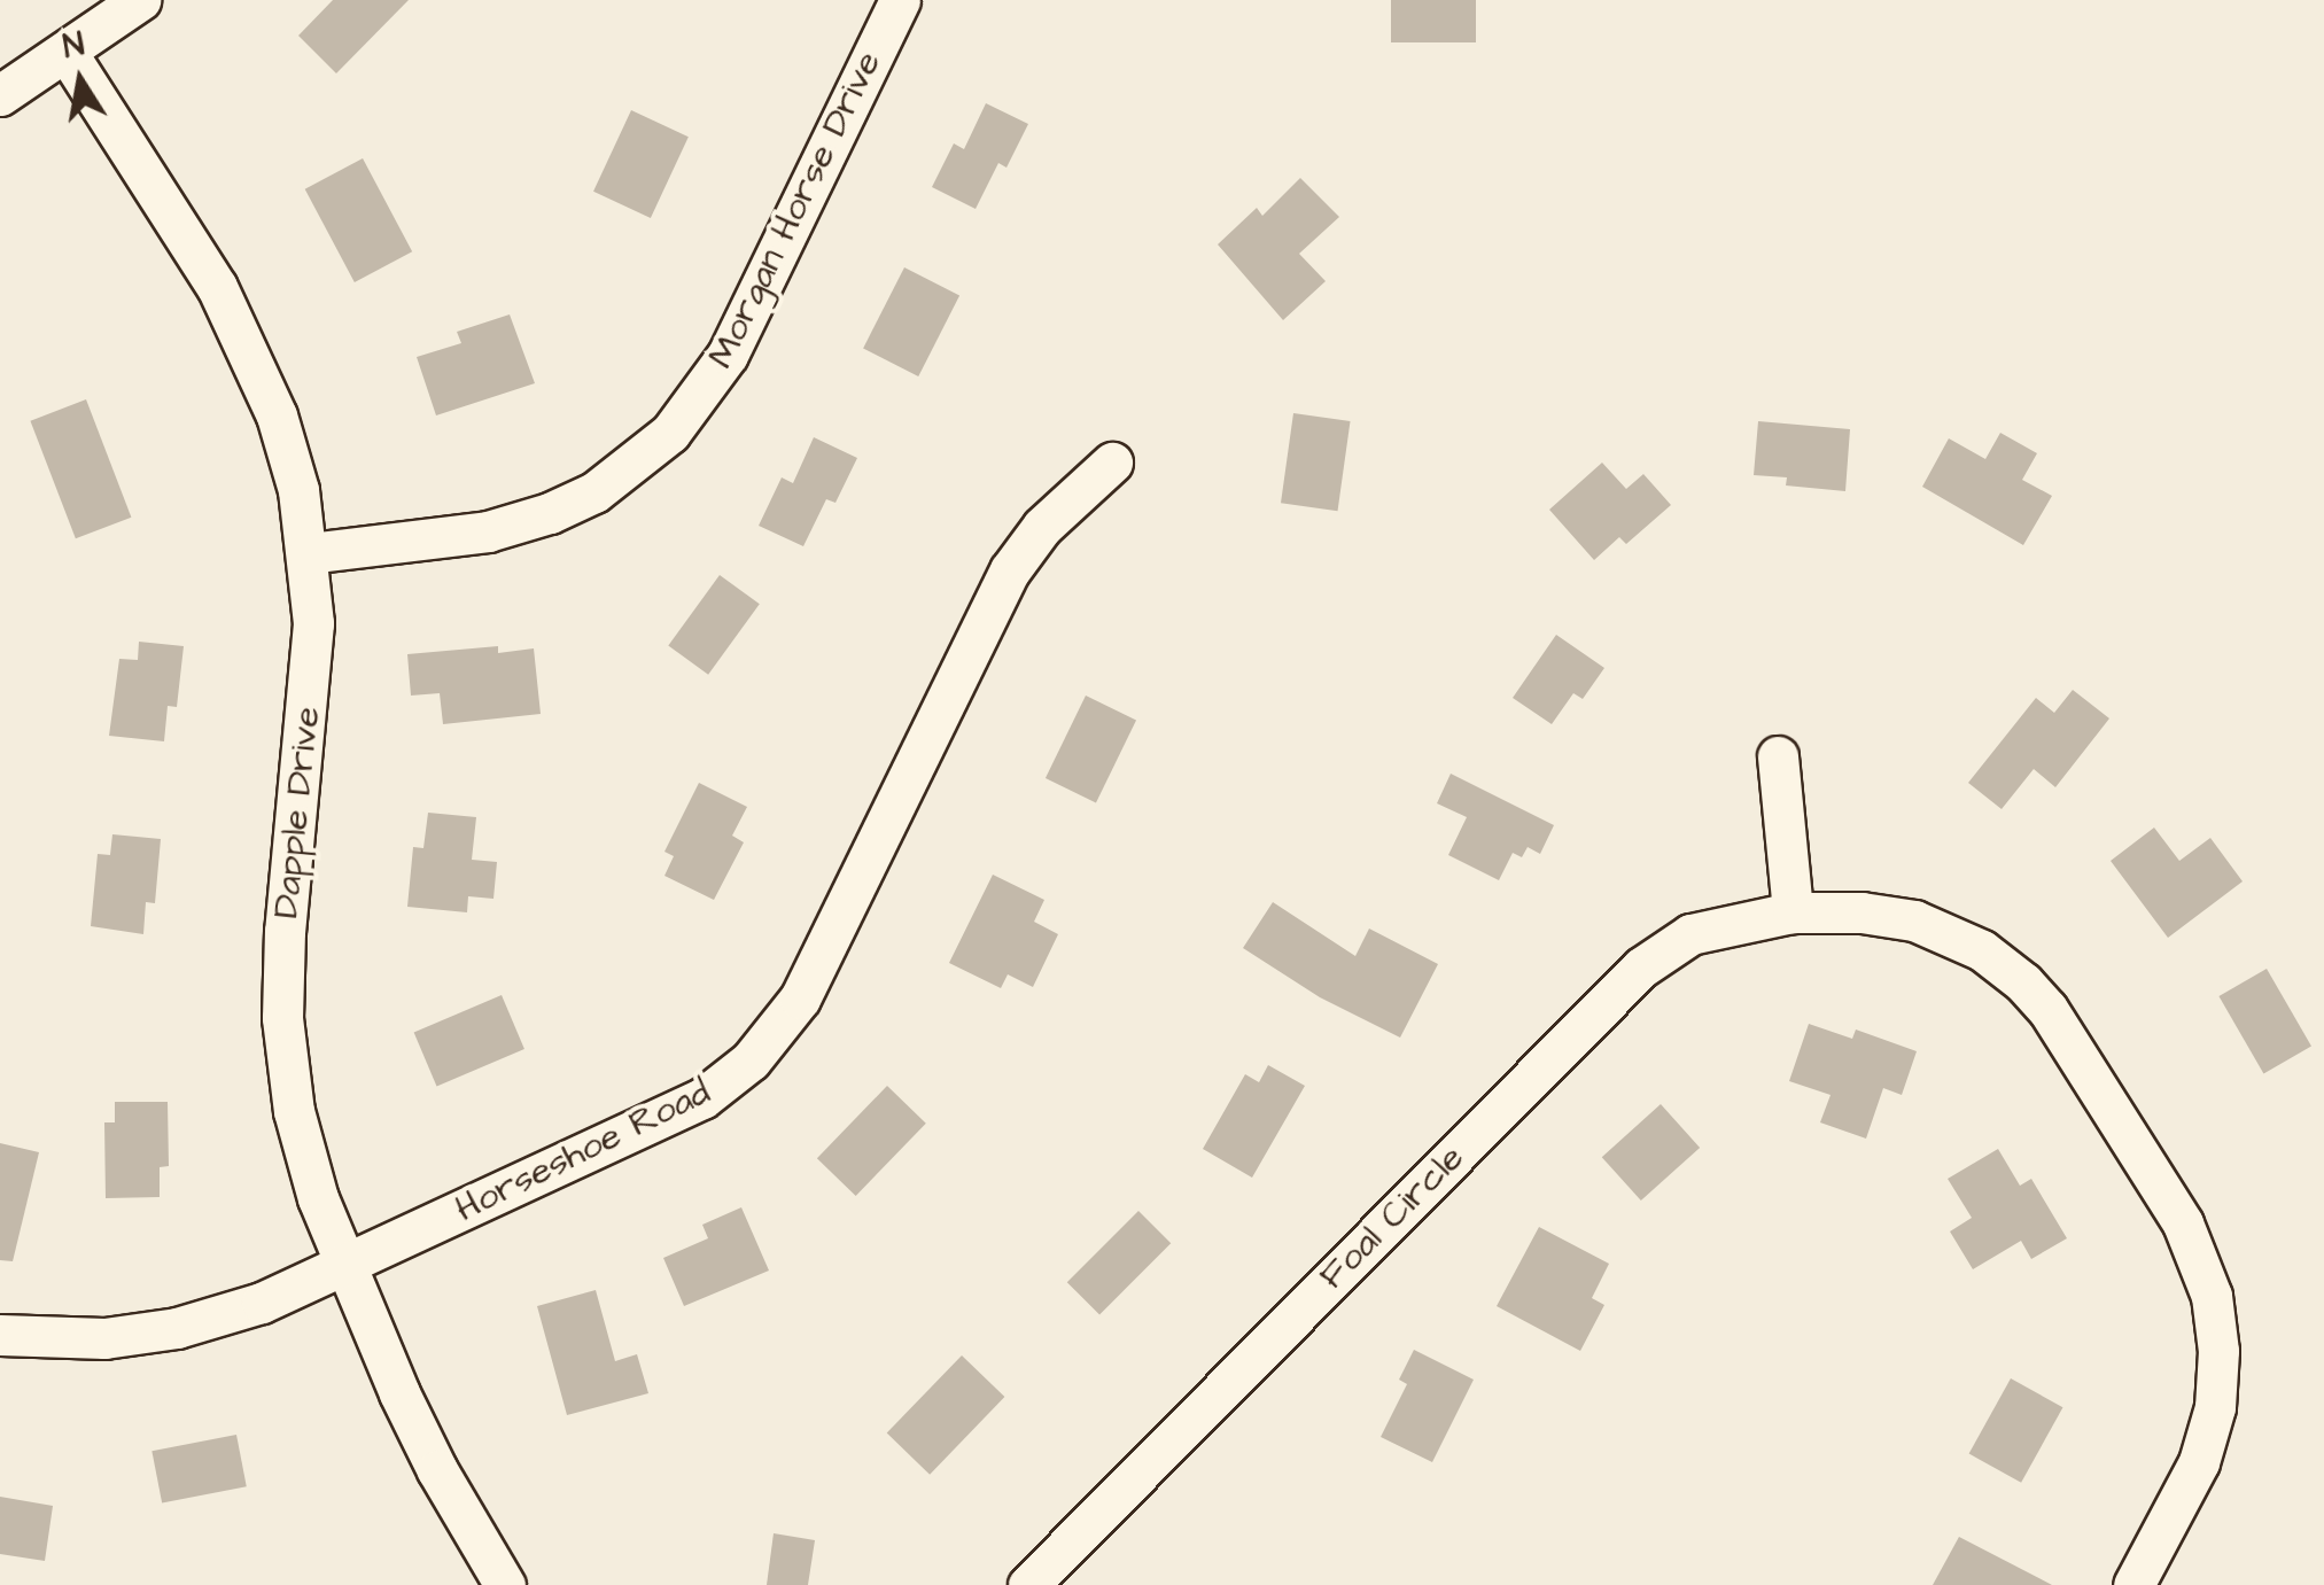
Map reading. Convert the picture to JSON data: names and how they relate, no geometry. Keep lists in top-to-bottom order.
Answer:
{
  "streets": {
    "street": [
      "Morgan Horse Drive",
      "Dapple Drive",
      "Horseshoe Road",
      "Foal Circle"
    ]
  },
  "crossings": [
    ["Morgan Horse Drive", "Dapple Drive"],
    ["Dapple Drive", "Horseshoe Road"]
  ],
  "north": "top"
}
